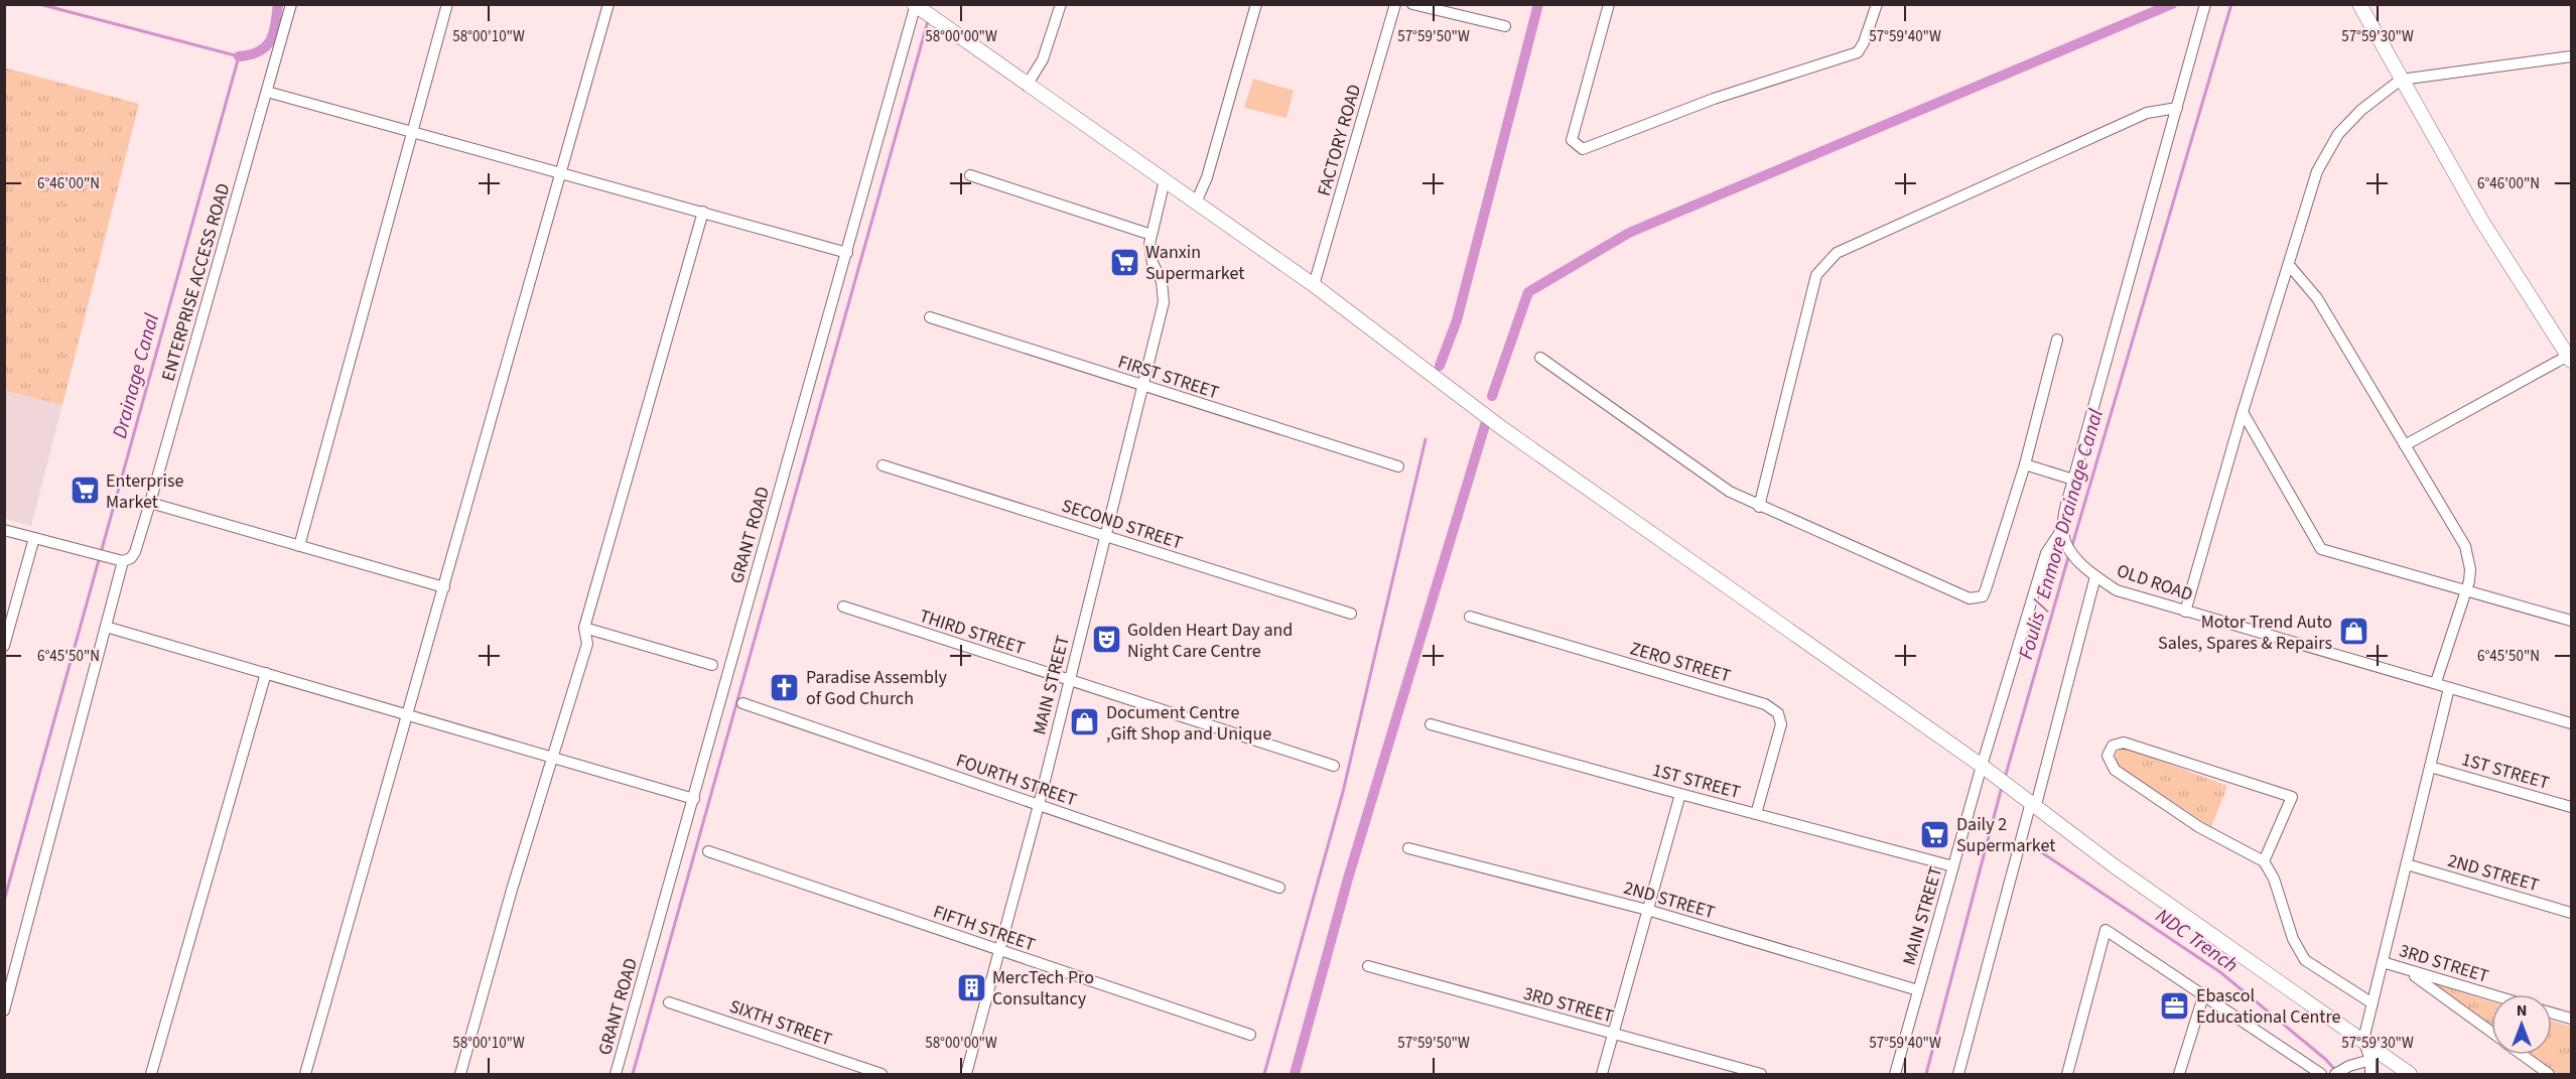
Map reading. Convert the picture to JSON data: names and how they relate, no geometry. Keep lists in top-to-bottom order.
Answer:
{
  "streets": {
    "street": [
      "FACTORY ROAD",
      "ENTERPRISE ACCESS ROAD",
      "FIRST STREET",
      "SECOND STREET",
      "GRANT ROAD",
      "OLD ROAD",
      "THIRD STREET",
      "ZERO STREET",
      "MAIN STREET",
      "1ST STREET",
      "FOURTH STREET",
      "2ND STREET",
      "FIFTH STREET",
      "3RD STREET",
      "SIXTH STREET"
    ]
  },
  "crossings": [
    ["FIRST STREET", "MAIN STREET"],
    ["SECOND STREET", "MAIN STREET"],
    ["OLD ROAD", "MAIN STREET"],
    ["THIRD STREET", "MAIN STREET"],
    ["ZERO STREET", "1ST STREET"],
    ["MAIN STREET", "1ST STREET"],
    ["MAIN STREET", "FOURTH STREET"],
    ["MAIN STREET", "2ND STREET"],
    ["MAIN STREET", "FIFTH STREET"]
  ],
  "water": ["Drainage Canal", "Foulis / Enmore Drainage Canal", "NDC Trench"],
  "places": {
    "supermarket": ["Wanxin Supermarket", "Enterprise Market", "Daily 2 Supermarket"],
    "shop": ["Motor Trend Auto Sales, Spares & Repairs", "Document Centre ,Gift Shop and Unique"],
    "theatre": ["Golden Heart Day and Night Care Centre"],
    "church": ["Paradise Assembly of God Church"],
    "building": ["MercTech Pro Consultancy"],
    "office": ["Ebascol Educational Centre"]
  },
  "north": "top",
  "coordinates": [
    "58°00'10\"W",
    "58°00'00\"W",
    "57°59'50\"W",
    "57°59'40\"W",
    "57°59'30\"W",
    "6°46'00\"N",
    "6°45'50\"N"
  ]
}
